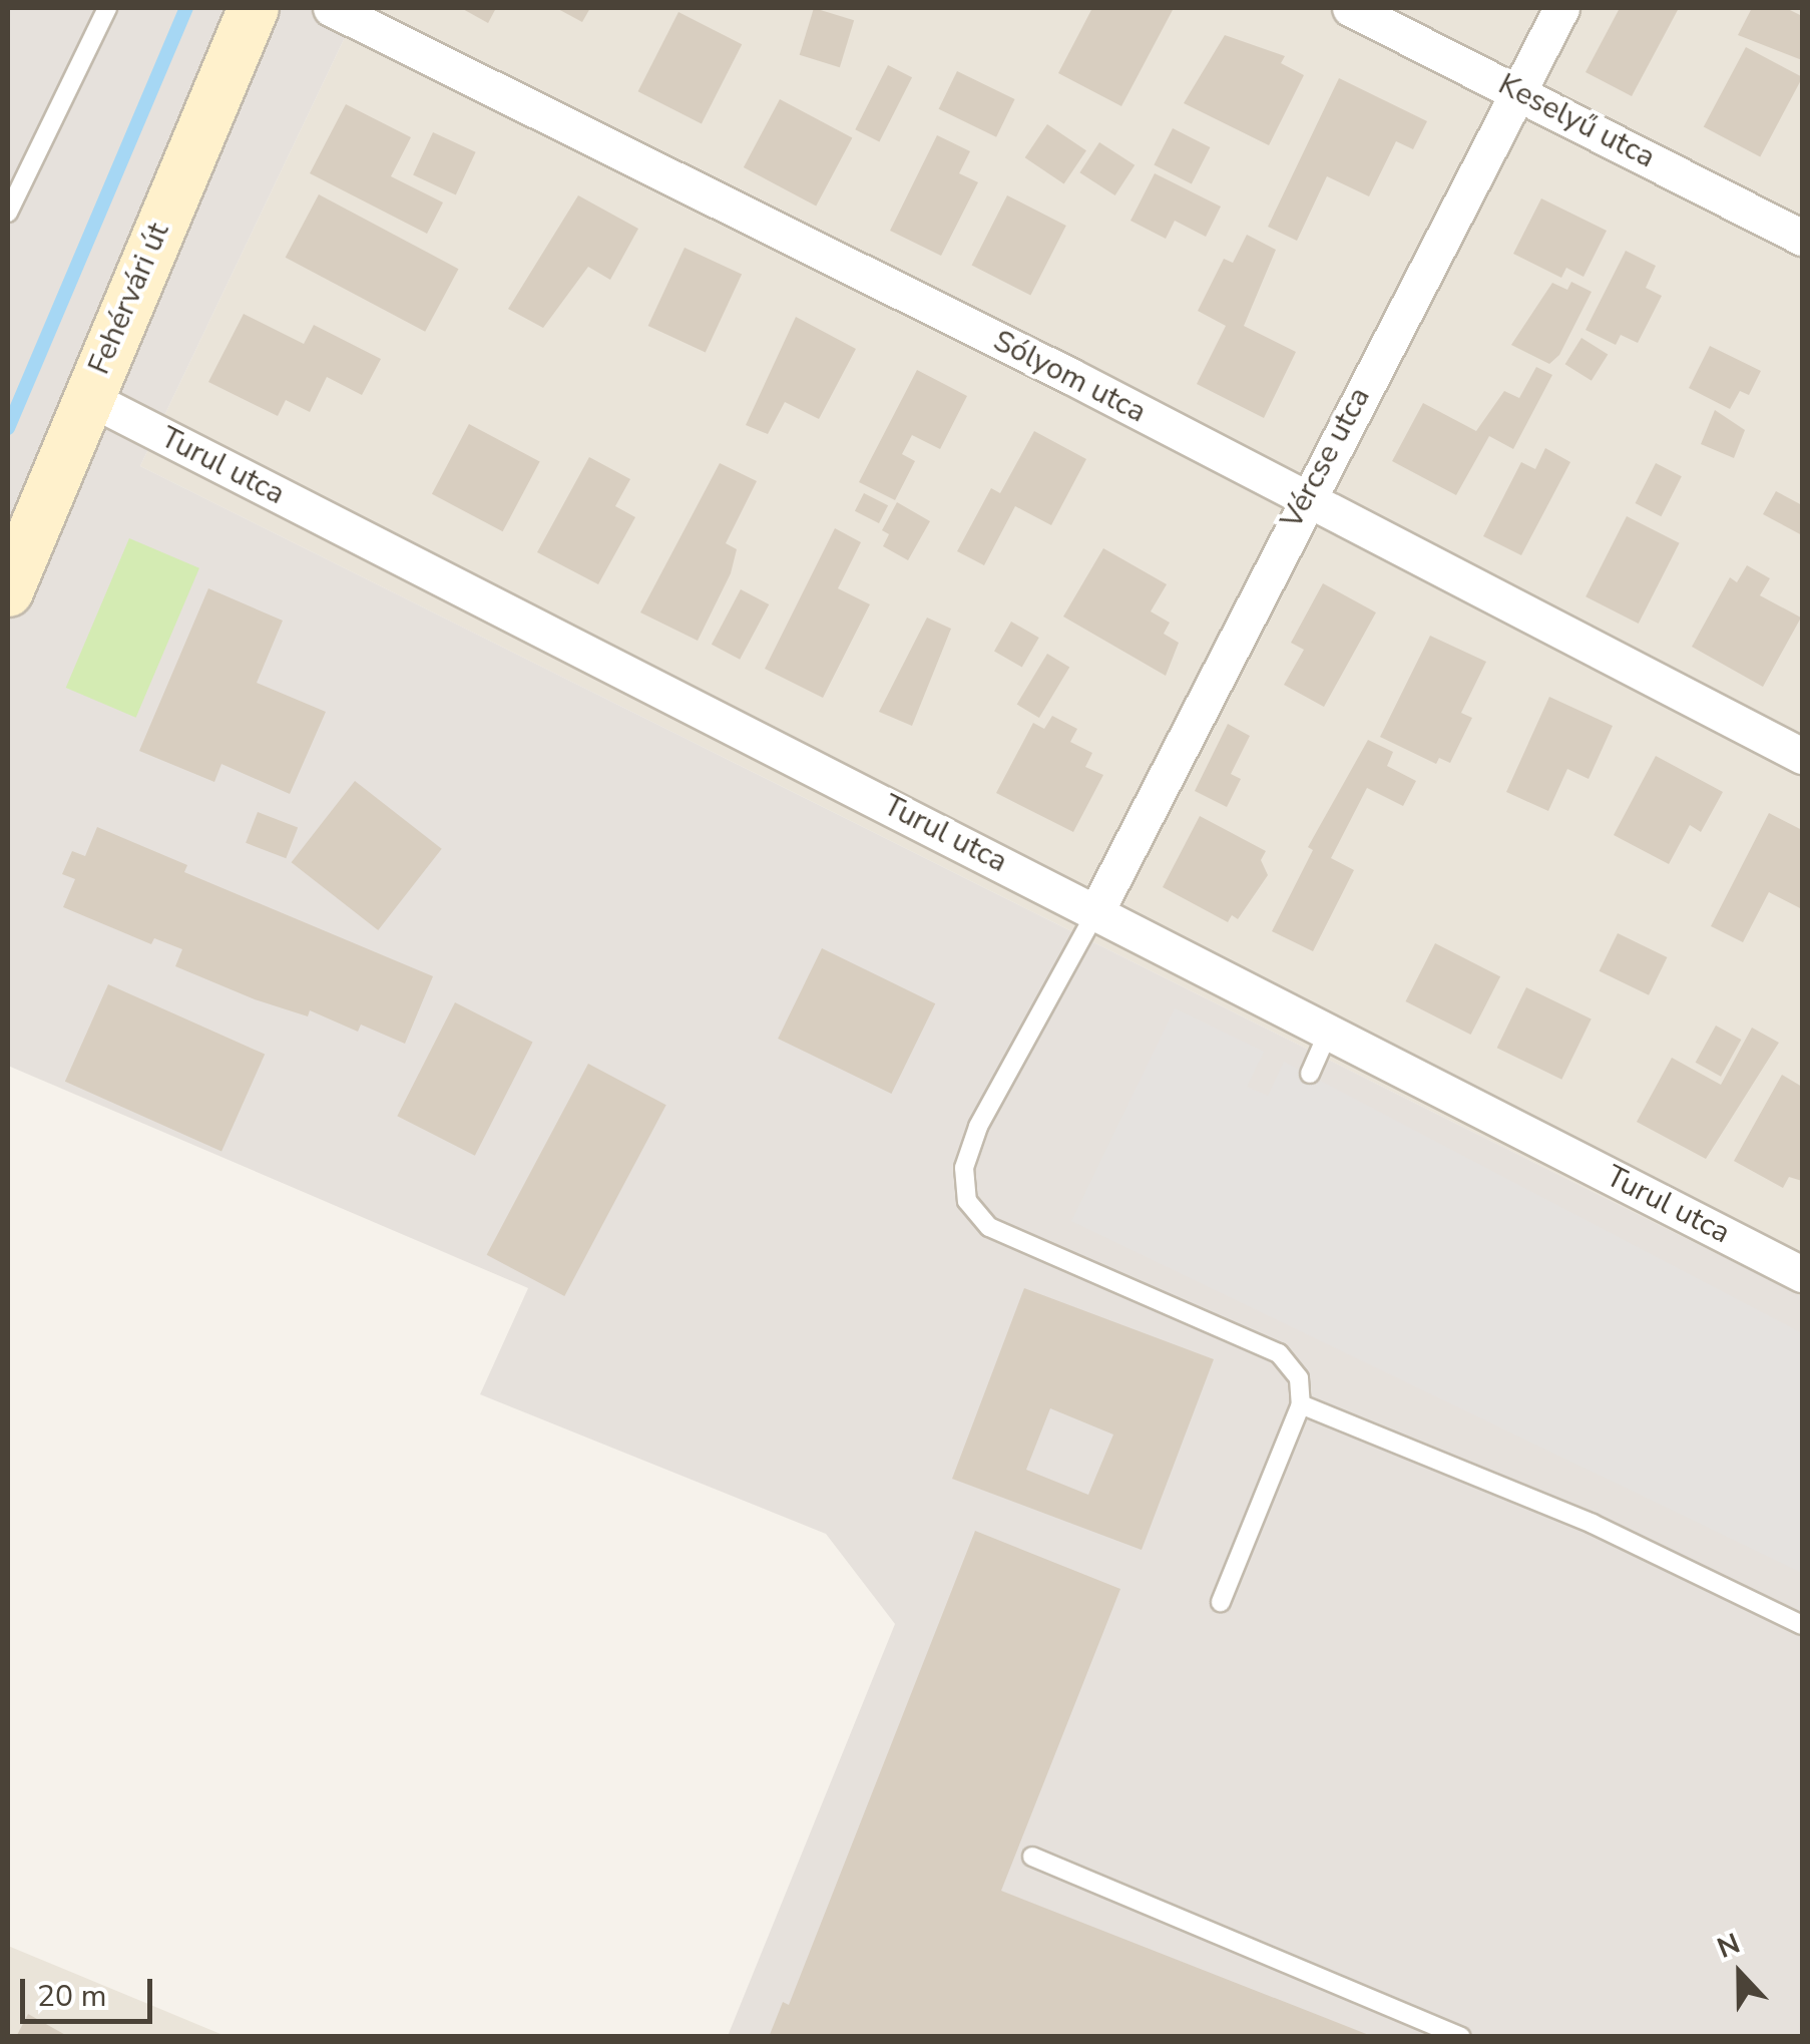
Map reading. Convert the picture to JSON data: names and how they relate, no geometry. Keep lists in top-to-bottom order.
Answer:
{
  "streets": {
    "main road": ["Fehérvári út"],
    "street": [
      "Keselyű utca",
      "Sólyom utca",
      "Vércse utca",
      "Turul utca"
    ]
  },
  "crossings": [
    ["Keselyű utca", "Vércse utca"],
    ["Fehérvári út", "Turul utca"],
    ["Sólyom utca", "Vércse utca"],
    ["Vércse utca", "Turul utca"]
  ],
  "scale_bar": "20 m",
  "north": "top"
}
